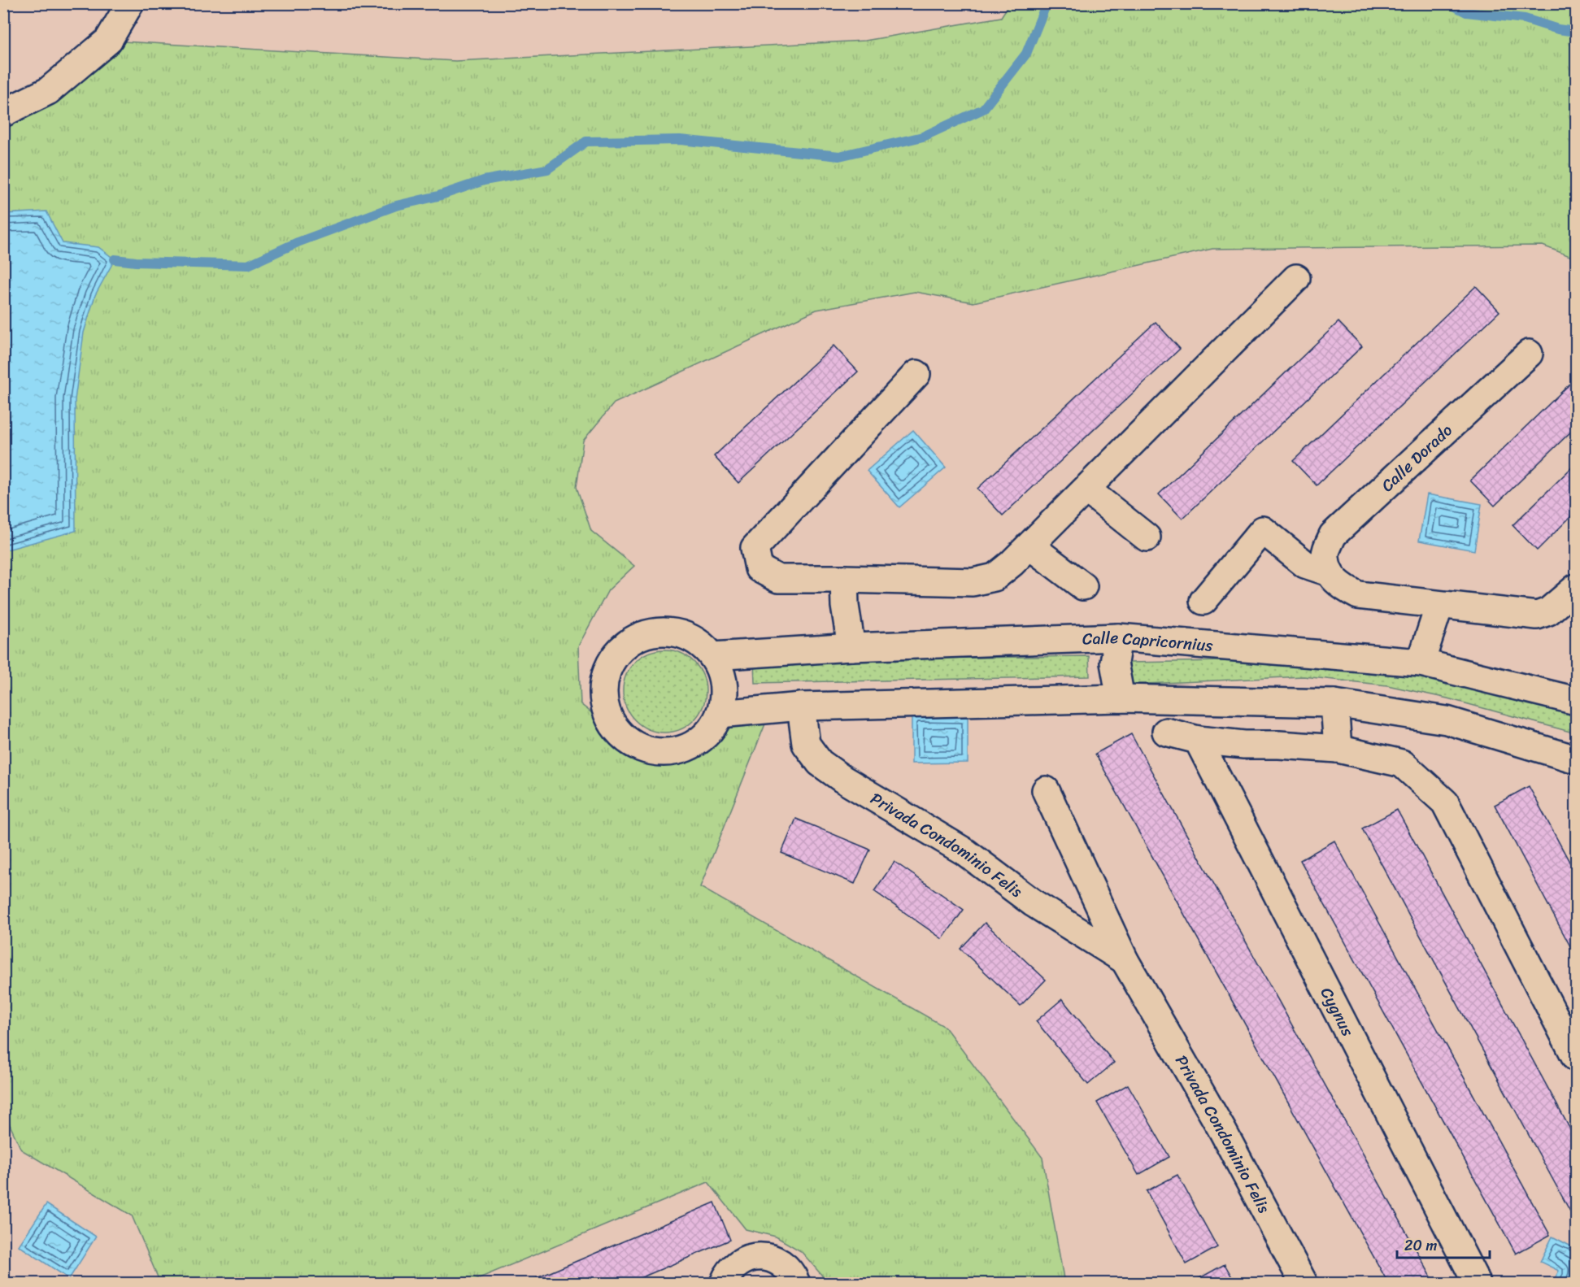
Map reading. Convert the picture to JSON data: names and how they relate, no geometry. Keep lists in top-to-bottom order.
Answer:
{
  "streets": {
    "street": [
      "Calle Dorado",
      "Calle Capricornius",
      "Privada Condominio Felis",
      "Cygnus"
    ]
  },
  "scale_bar": "20 m"
}
